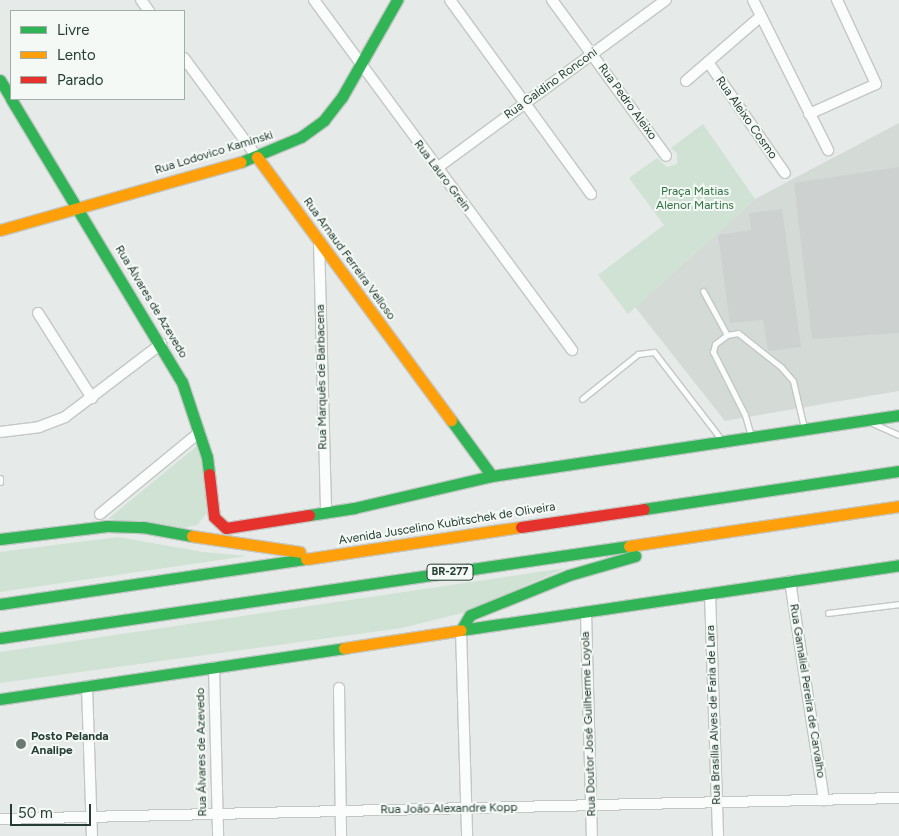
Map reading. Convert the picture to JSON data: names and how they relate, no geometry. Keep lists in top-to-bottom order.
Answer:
{
  "streets": {
    "main road": [
      "Rua Lodovico Kaminski",
      "Rua Arnaud Ferreira Velloso",
      "Rua Álvares de Azevedo",
      "Avenida Juscelino Kubitschek de Oliveira",
      "BR-277"
    ],
    "street": [
      "Rua Galdino Ronconi",
      "Rua Pedro Aleixo",
      "Rua Aleixo Cosmo",
      "Rua Lauro Grein",
      "Rua Marquês de Barbacena",
      "Rua Gamaliel Pereira de Carvalho",
      "Rua Brasília Alves de Faria de Lara",
      "Rua Doutor José Guilherme Loyola",
      "Rua João Alexandre Kopp"
    ]
  },
  "crossings": [
    ["Rua Galdino Ronconi", "Rua Pedro Aleixo"],
    ["Rua Galdino Ronconi", "Rua Lauro Grein"],
    ["Rua Lodovico Kaminski", "Rua Lauro Grein"],
    ["Rua Lodovico Kaminski", "Rua Arnaud Ferreira Velloso"],
    ["Rua Lodovico Kaminski", "Rua Álvares de Azevedo"],
    ["Rua Arnaud Ferreira Velloso", "Rua Marquês de Barbacena"],
    ["Rua Álvares de Azevedo", "Rua Marquês de Barbacena"],
    ["Rua Álvares de Azevedo", "Rua João Alexandre Kopp"],
    ["Rua Gamaliel Pereira de Carvalho", "Rua João Alexandre Kopp"],
    ["Rua Brasília Alves de Faria de Lara", "Rua João Alexandre Kopp"],
    ["Rua Doutor José Guilherme Loyola", "Rua João Alexandre Kopp"]
  ],
  "parks": ["Praça Matias Alenor Martins"],
  "places": ["Posto Pelanda Analipe"],
  "legend": ["Livre", "Lento", "Parado"],
  "scale_bar": "50 m"
}
